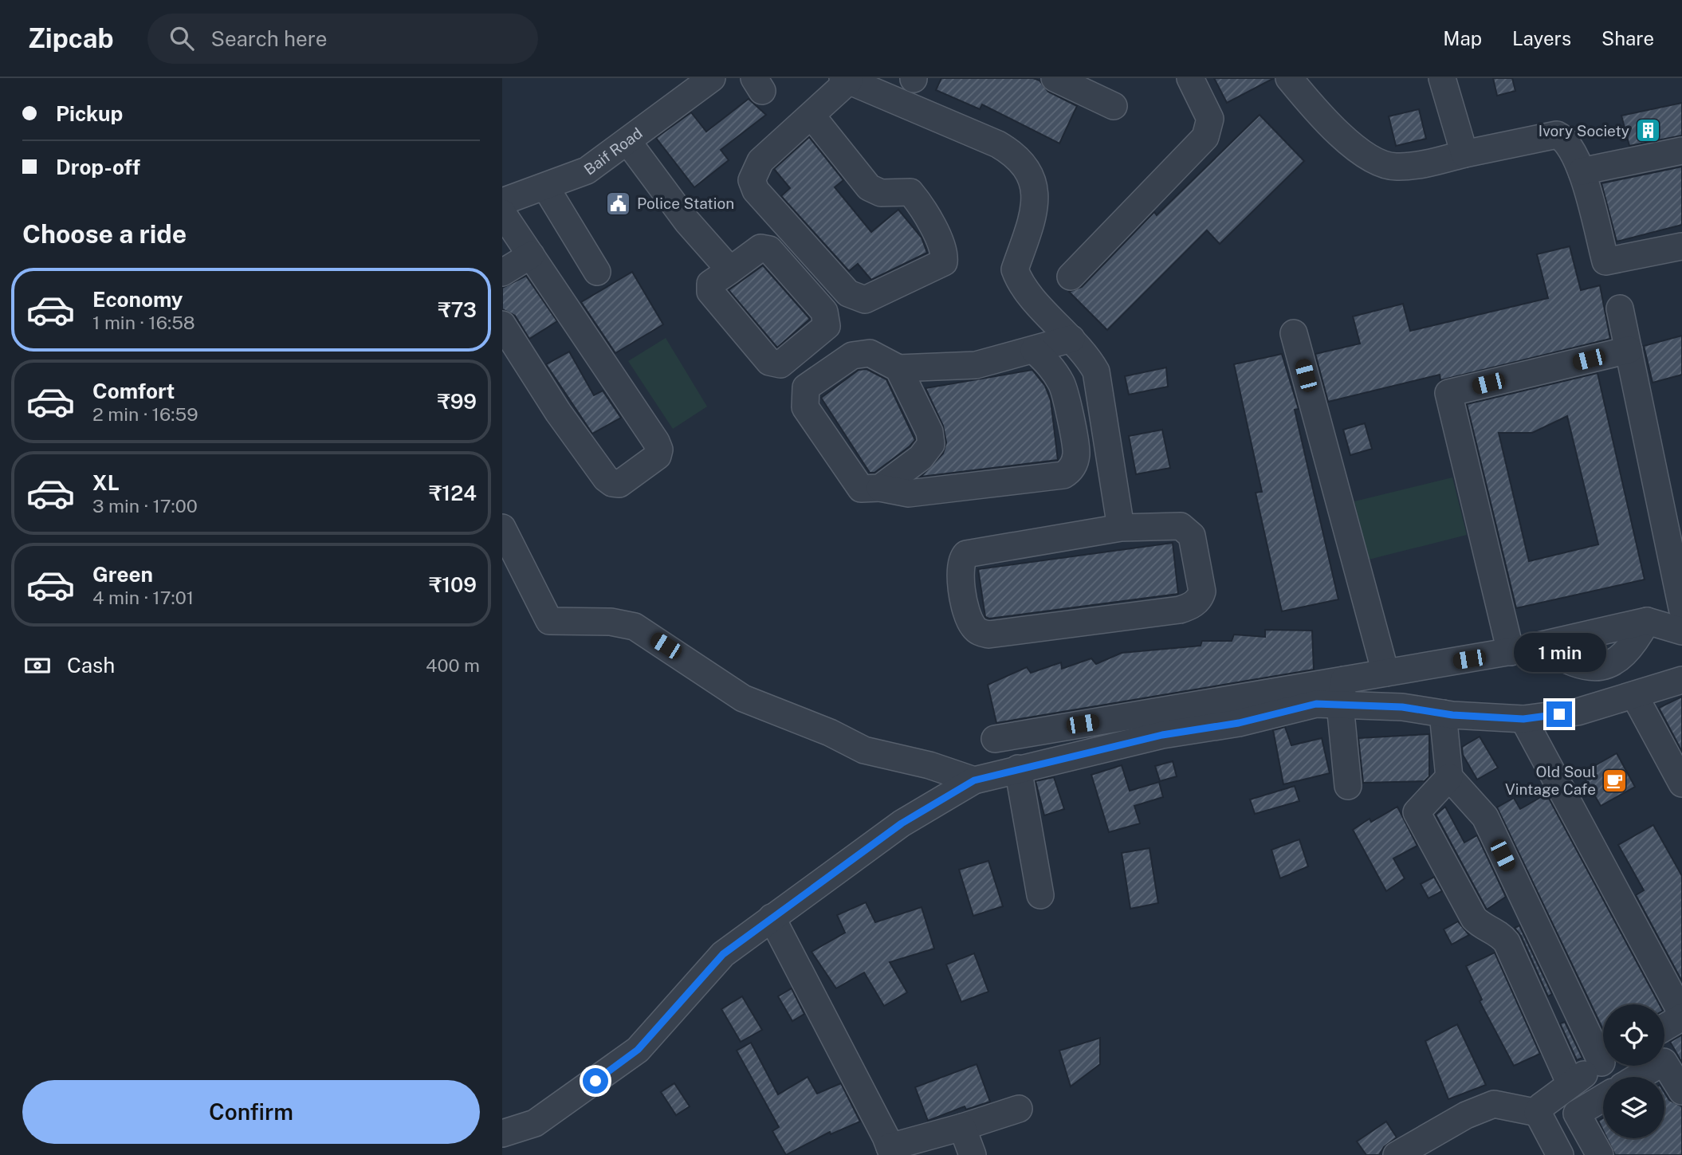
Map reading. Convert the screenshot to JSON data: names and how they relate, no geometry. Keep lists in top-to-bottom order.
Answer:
{
  "streets": {
    "street": ["Baif Road"]
  },
  "places": {
    "building": ["Ivory Society"],
    "public building": ["Police Station"],
    "cafe": ["Old Soul Vintage Cafe"]
  },
  "page": {
    "header": "Zipcab",
    "search": "Search here",
    "nav": ["Map", "Layers", "Share"],
    "banner": ["Pickup", "Drop-off"],
    "heading": "Choose a ride",
    "list": [
      {
        "name": "Economy",
        "note": "1 min · 16:58",
        "value": "₹73"
      },
      {
        "name": "Comfort",
        "note": "2 min · 16:59",
        "value": "₹99"
      },
      {
        "name": "XL",
        "note": "3 min · 17:00",
        "value": "₹124"
      },
      {
        "name": "Green",
        "note": "4 min · 17:01",
        "value": "₹109"
      }
    ],
    "bubble": "1 min",
    "pay": ["Cash", "400 m"],
    "buttons": "Confirm"
  }
}
